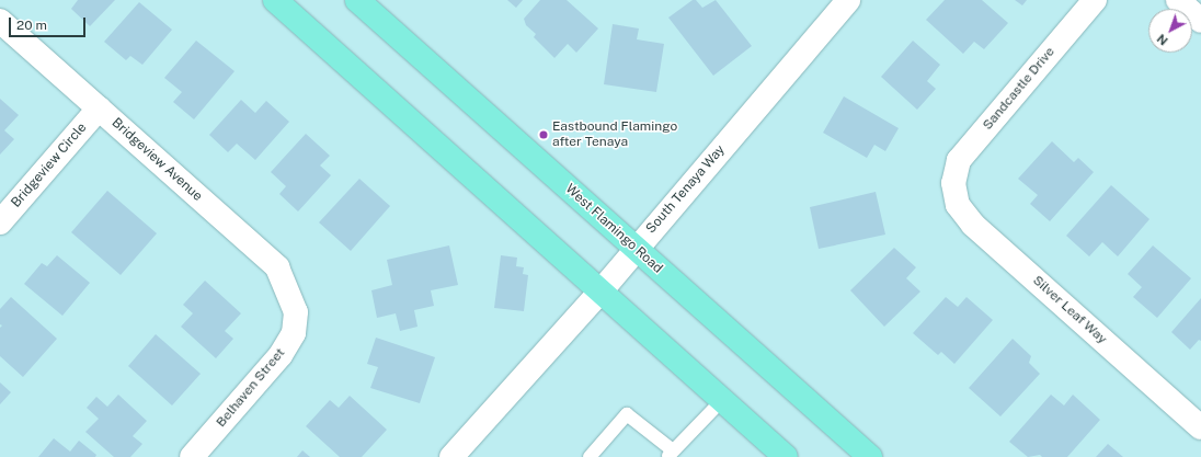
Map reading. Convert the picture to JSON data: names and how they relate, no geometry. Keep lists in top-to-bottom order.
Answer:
{
  "streets": {
    "main road": ["West Flamingo Road"],
    "street": [
      "Sandcastle Drive",
      "Bridgeview Avenue",
      "Bridgeview Circle",
      "South Tenaya Way",
      "Silver Leaf Way",
      "Belhaven Street"
    ]
  },
  "crossings": [
    ["Sandcastle Drive", "Silver Leaf Way"],
    ["Bridgeview Avenue", "Bridgeview Circle"],
    ["Bridgeview Avenue", "Belhaven Street"],
    ["South Tenaya Way", "West Flamingo Road"]
  ],
  "places": ["Eastbound Flamingo after Tenaya"],
  "scale_bar": "20 m",
  "north": "bottom left"
}
